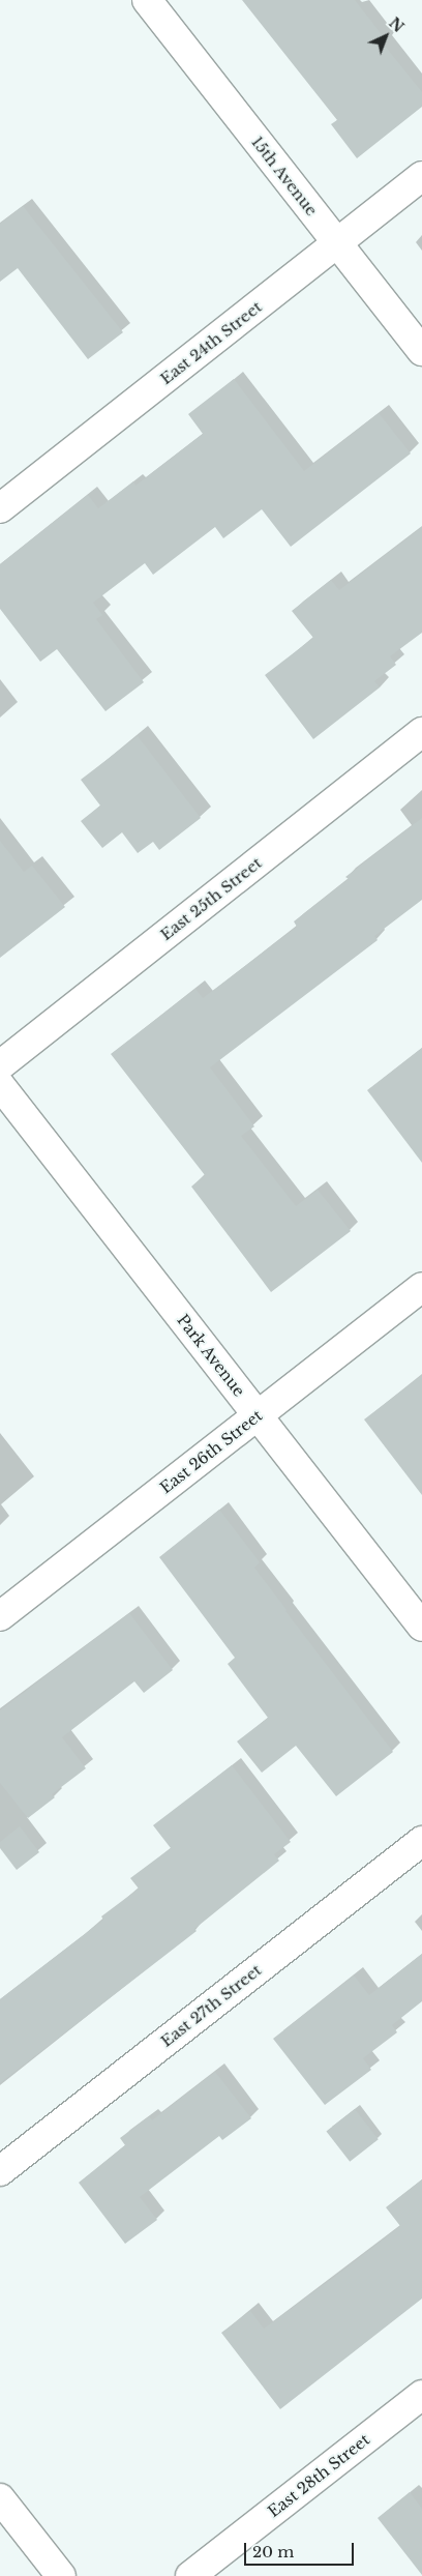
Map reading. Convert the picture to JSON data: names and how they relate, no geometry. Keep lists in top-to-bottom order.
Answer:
{
  "streets": {
    "street": [
      "15th Avenue",
      "East 24th Street",
      "East 25th Street",
      "Park Avenue",
      "East 26th Street",
      "East 27th Street",
      "East 28th Street"
    ]
  },
  "crossings": [
    ["15th Avenue", "East 24th Street"],
    ["Park Avenue", "East 26th Street"]
  ],
  "scale_bar": "20 m",
  "north": "top right"
}
